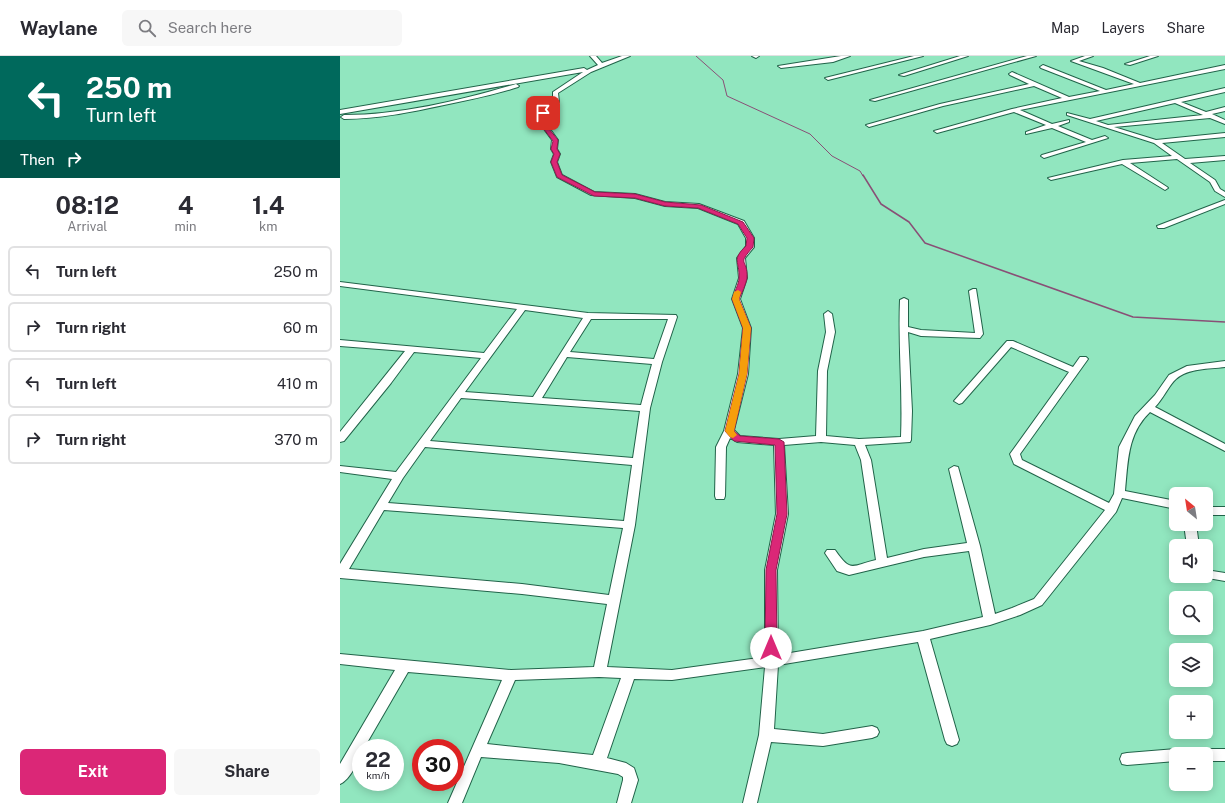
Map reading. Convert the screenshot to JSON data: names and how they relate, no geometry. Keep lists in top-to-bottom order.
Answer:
{
  "north": "top left",
  "page": {
    "header": "Waylane",
    "search": "Search here",
    "nav": ["Map", "Layers", "Share"],
    "turn": ["250 m", "Turn left"],
    "then": "Then",
    "eta": [
      "08:12",
      "Arrival",
      "4",
      "min",
      "1.4",
      "km"
    ],
    "list": [
      {
        "name": "Turn left",
        "value": "250 m"
      },
      {
        "name": "Turn right",
        "value": "60 m"
      },
      {
        "name": "Turn left",
        "value": "410 m"
      },
      {
        "name": "Turn right",
        "value": "370 m"
      }
    ],
    "map_buttons": ["+", "−"],
    "speed": "22 km/h",
    "limit": "30",
    "buttons": ["Exit", "Share"]
  }
}
